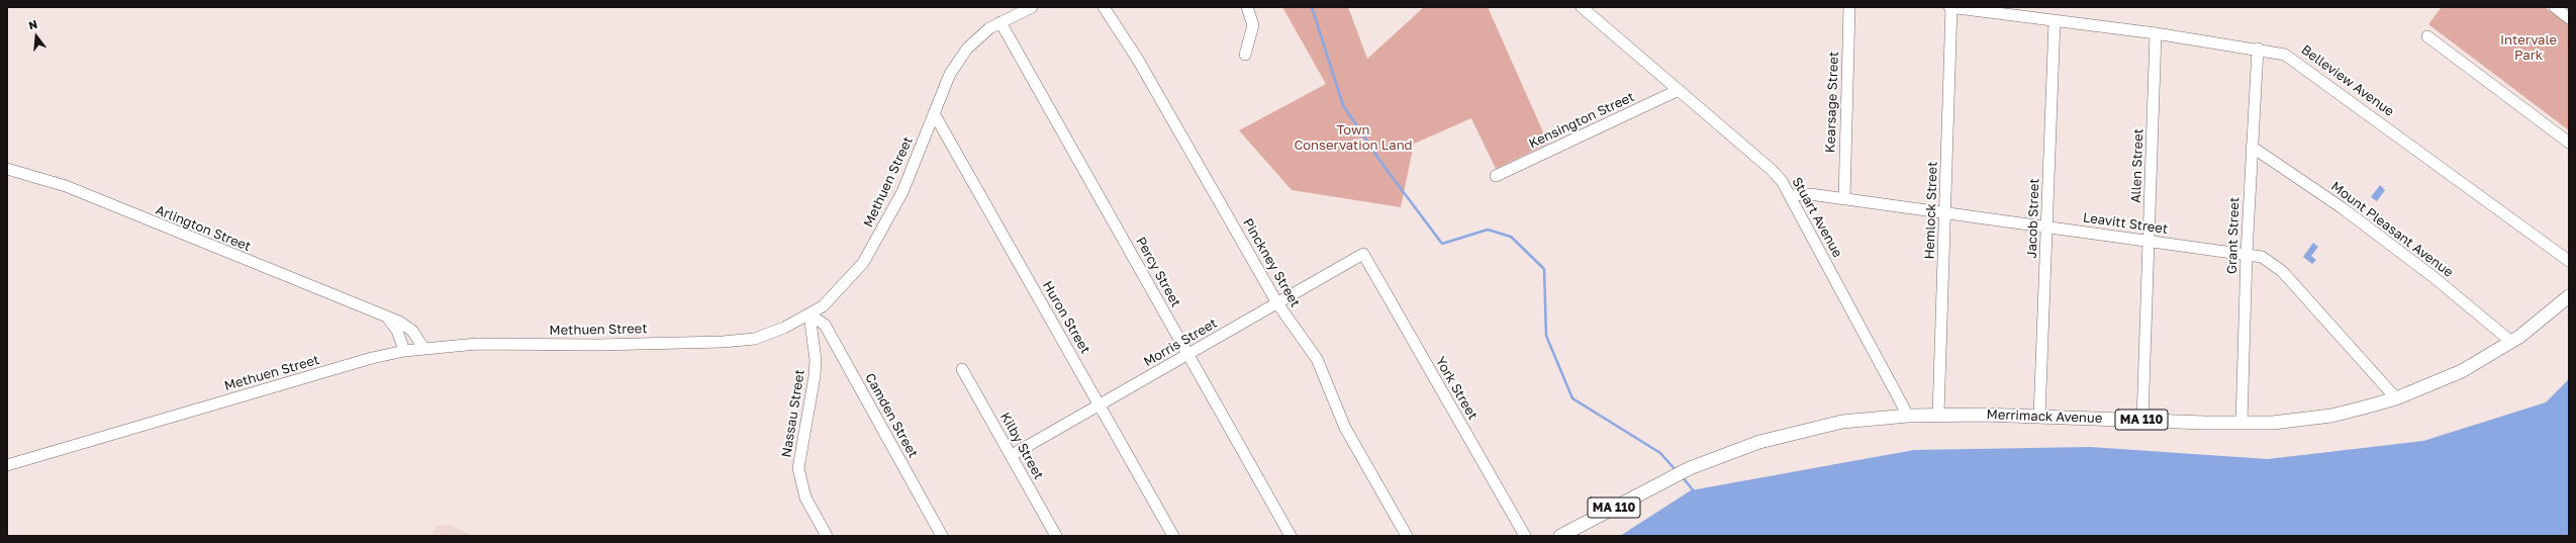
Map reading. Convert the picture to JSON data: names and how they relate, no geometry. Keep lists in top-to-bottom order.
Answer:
{
  "streets": {
    "main road": ["Merrimack Avenue", "MA 110"],
    "street": [
      "Belleview Avenue",
      "Kearsage Street",
      "Kensington Street",
      "Allen Street",
      "Methuen Street",
      "Hemlock Street",
      "Stuart Avenue",
      "Jacob Street",
      "Leavitt Street",
      "Arlington Street",
      "Mount Pleasant Avenue",
      "Grant Street",
      "Pinckney Street",
      "Percy Street",
      "Huron Street",
      "Morris Street",
      "York Street",
      "Nassau Street",
      "Camden Street",
      "Kilby Street"
    ]
  },
  "crossings": [
    ["Belleview Avenue", "Allen Street"],
    ["Belleview Avenue", "Hemlock Street"],
    ["Belleview Avenue", "Jacob Street"],
    ["Belleview Avenue", "Grant Street"],
    ["Kearsage Street", "Leavitt Street"],
    ["Kensington Street", "Stuart Avenue"],
    ["Allen Street", "Leavitt Street"],
    ["Allen Street", "Merrimack Avenue"],
    ["Methuen Street", "Arlington Street"],
    ["Methuen Street", "Percy Street"],
    ["Methuen Street", "Huron Street"],
    ["Methuen Street", "Nassau Street"],
    ["Methuen Street", "Camden Street"],
    ["Hemlock Street", "Leavitt Street"],
    ["Hemlock Street", "Merrimack Avenue"],
    ["Stuart Avenue", "Leavitt Street"],
    ["Stuart Avenue", "Merrimack Avenue"],
    ["Jacob Street", "Leavitt Street"],
    ["Jacob Street", "Merrimack Avenue"],
    ["Leavitt Street", "Grant Street"],
    ["Leavitt Street", "Merrimack Avenue"],
    ["Mount Pleasant Avenue", "Grant Street"],
    ["Mount Pleasant Avenue", "Merrimack Avenue"],
    ["Grant Street", "Merrimack Avenue"],
    ["Pinckney Street", "Morris Street"],
    ["Percy Street", "Morris Street"],
    ["Huron Street", "Morris Street"],
    ["Morris Street", "York Street"],
    ["Morris Street", "Kilby Street"],
    ["Nassau Street", "Camden Street"]
  ],
  "parks": ["Intervale Park", "Town Conservation Land"],
  "north": "top"
}
